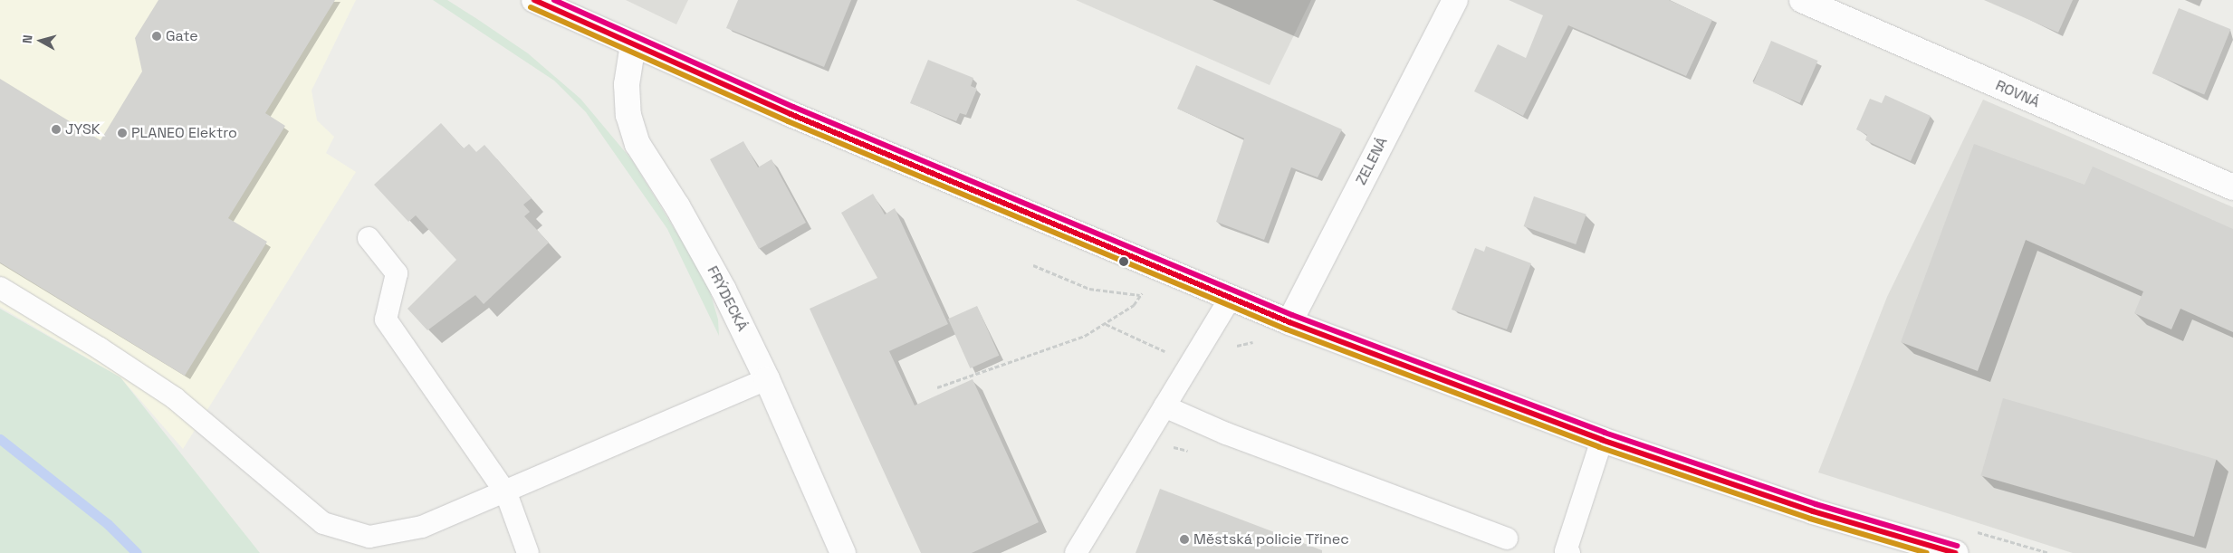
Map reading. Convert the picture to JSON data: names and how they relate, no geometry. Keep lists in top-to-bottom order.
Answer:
{
  "streets": {
    "main road": ["ROVNÁ", "ZELENÁ", "FRÝDECKÁ"]
  },
  "places": [
    "Gate",
    "JYSK",
    "PLANEO Elektro",
    "Městská policie Třinec"
  ],
  "north": "left"
}
